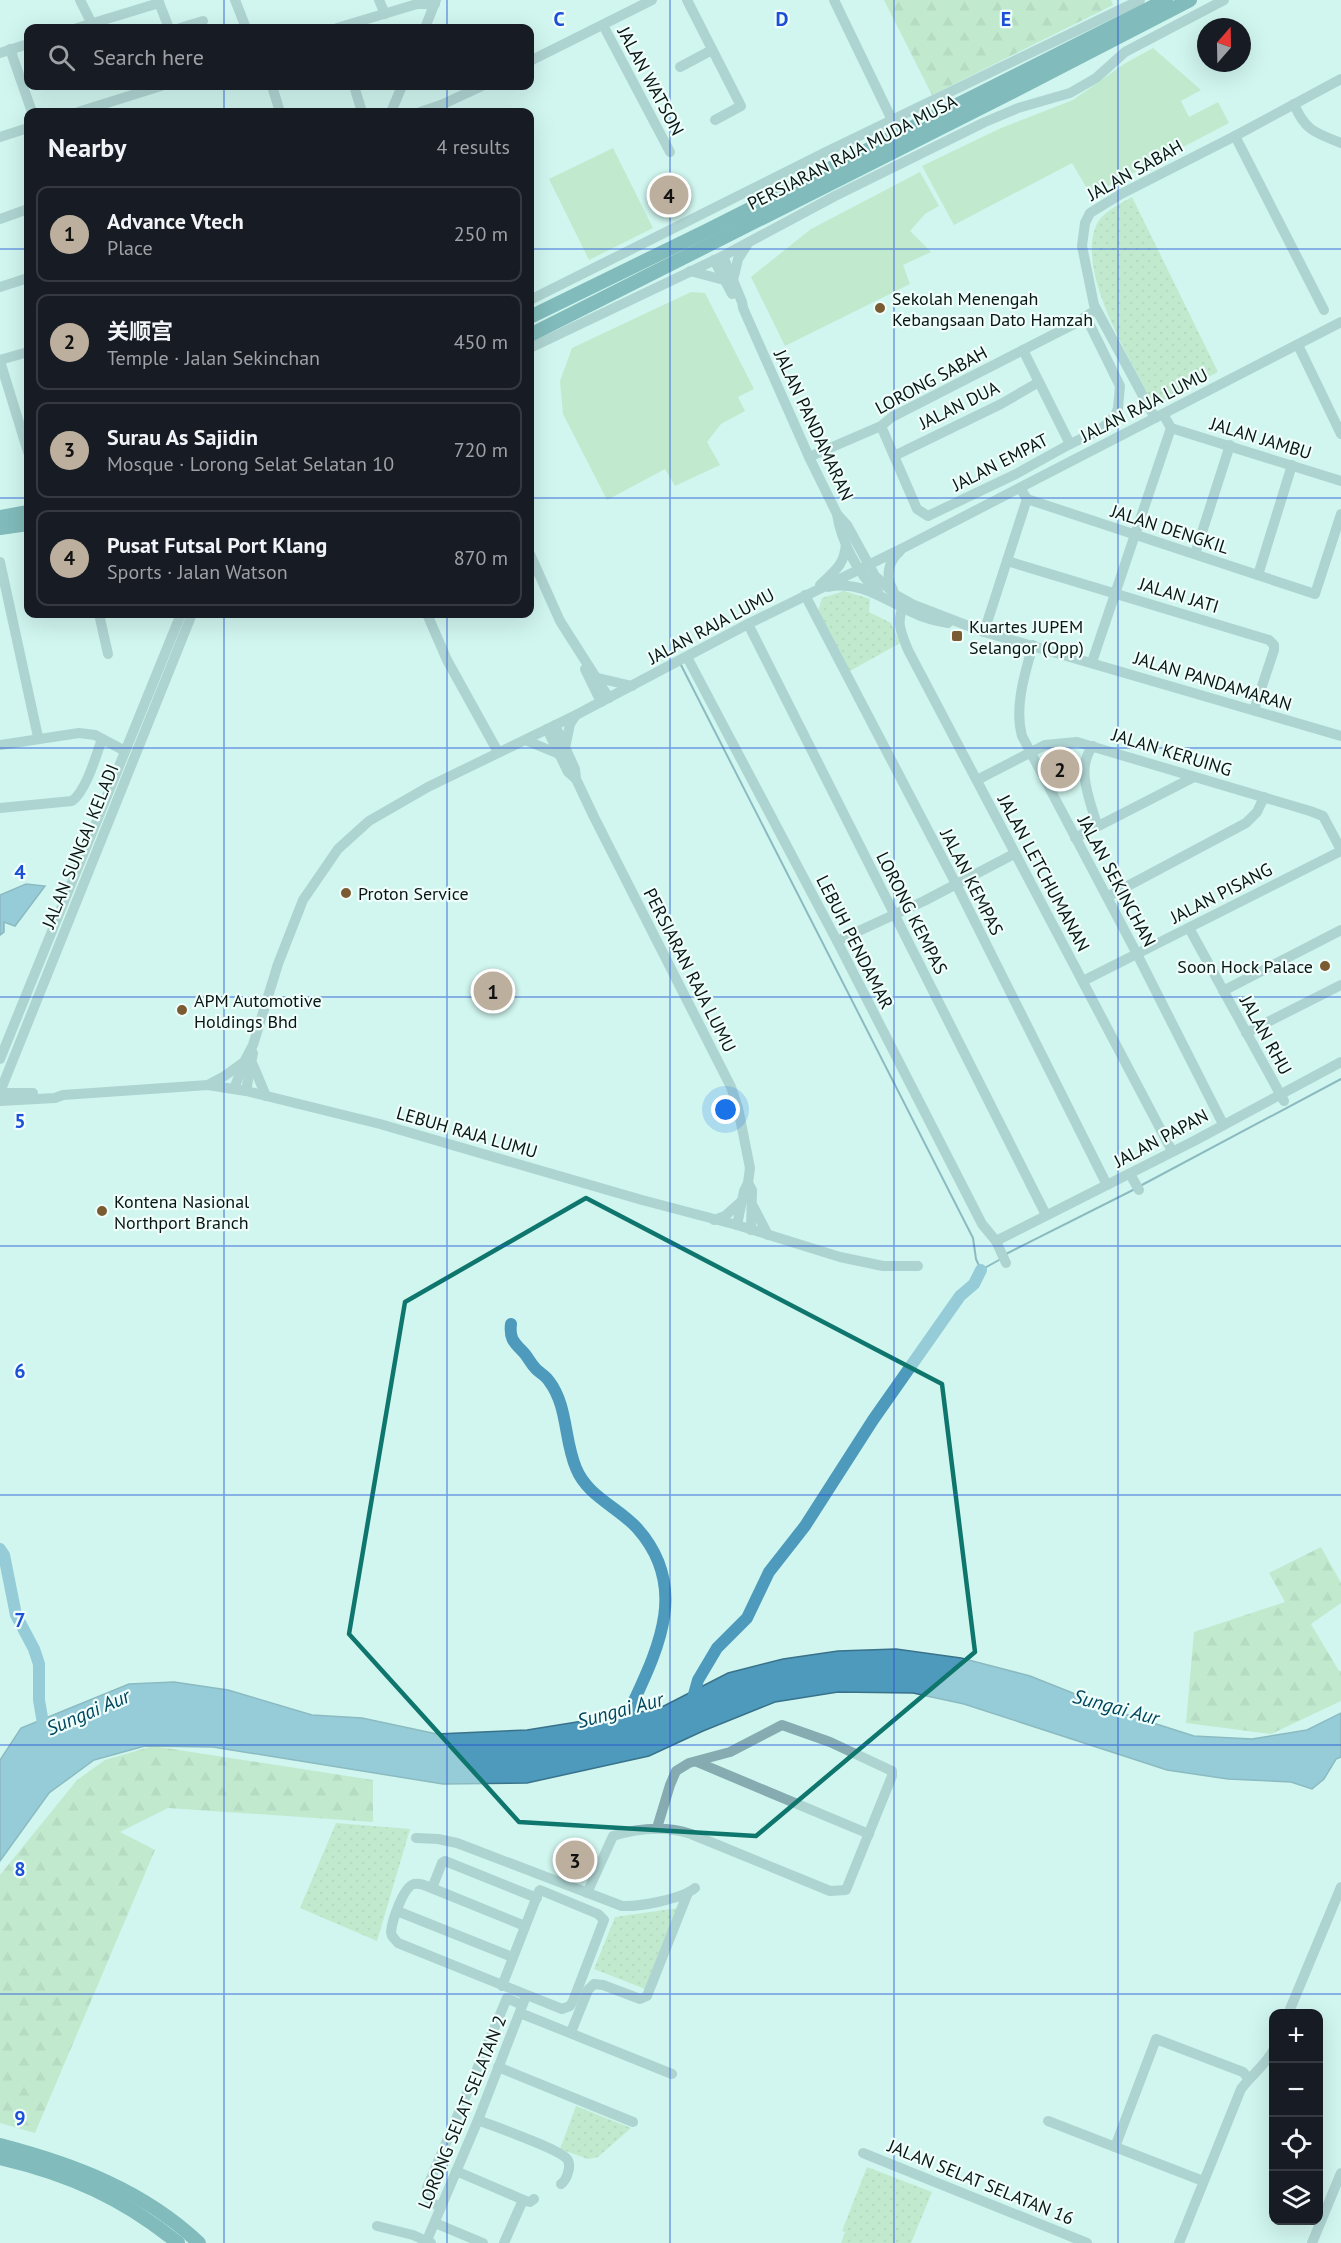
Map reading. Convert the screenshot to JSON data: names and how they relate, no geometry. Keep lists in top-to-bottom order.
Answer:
{
  "streets": {
    "main road": ["PERSIARAN RAJA MUDA MUSA"],
    "street": [
      "JALAN WATSON",
      "JALAN SABAH",
      "LORONG SABAH",
      "JALAN DUA",
      "JALAN RAJA LUMU",
      "JALAN PANDAMARAN",
      "JALAN JAMBU",
      "JALAN EMPAT",
      "JALAN DENGKIL",
      "JALAN JATI",
      "JALAN KERUING",
      "JALAN SUNGAI KELADI",
      "JALAN LETCHUMANAN",
      "JALAN SEKINCHAN",
      "JALAN KEMPAS",
      "JALAN PISANG",
      "LORONG KEMPAS",
      "LEBUH PENDAMAR",
      "PERSIARAN RAJA LUMU",
      "JALAN RHU",
      "LEBUH RAJA LUMU",
      "JALAN PAPAN",
      "LORONG SELAT SELATAN 2",
      "JALAN SELAT SELATAN 16"
    ]
  },
  "crossings": [
    ["JALAN SABAH", "LORONG SABAH"],
    ["JALAN SABAH", "JALAN RAJA LUMU"],
    ["JALAN SABAH", "JALAN JAMBU"],
    ["LORONG SABAH", "JALAN PANDAMARAN"],
    ["LORONG SABAH", "JALAN EMPAT"],
    ["JALAN DUA", "JALAN EMPAT"],
    ["JALAN RAJA LUMU", "JALAN PANDAMARAN"],
    ["JALAN RAJA LUMU", "JALAN KEMPAS"],
    ["JALAN RAJA LUMU", "LORONG KEMPAS"],
    ["JALAN RAJA LUMU", "LEBUH PENDAMAR"],
    ["JALAN RAJA LUMU", "PERSIARAN RAJA LUMU"],
    ["JALAN PANDAMARAN", "JALAN JATI"],
    ["JALAN PANDAMARAN", "JALAN LETCHUMANAN"],
    ["JALAN PANDAMARAN", "JALAN SEKINCHAN"],
    ["JALAN KERUING", "JALAN LETCHUMANAN"],
    ["JALAN KERUING", "JALAN SEKINCHAN"],
    ["JALAN KERUING", "JALAN PISANG"],
    ["JALAN LETCHUMANAN", "JALAN PISANG"],
    ["JALAN LETCHUMANAN", "JALAN PAPAN"],
    ["JALAN SEKINCHAN", "JALAN PISANG"],
    ["JALAN SEKINCHAN", "JALAN PAPAN"],
    ["JALAN KEMPAS", "JALAN PAPAN"],
    ["JALAN PISANG", "JALAN RHU"],
    ["LORONG KEMPAS", "JALAN PAPAN"],
    ["LEBUH PENDAMAR", "JALAN PAPAN"],
    ["JALAN RHU", "JALAN PAPAN"]
  ],
  "water": ["Sungai Aur"],
  "places": {
    "other": [
      "Sekolah Menengah Kebangsaan Dato Hamzah",
      "Proton Service",
      "Soon Hock Palace",
      "APM Automotive Holdings Bhd",
      "Kontena Nasional Northport Branch"
    ],
    "transit": ["Kuartes JUPEM Selangor (Opp)"]
  },
  "north": "top",
  "page": {
    "search": "Search here",
    "heading": ["Nearby", "4 results"],
    "pins": [
      "4",
      "2",
      "1",
      "3"
    ],
    "list": [
      {
        "mark": "1",
        "name": "Advance Vtech",
        "note": "Place",
        "value": "250 m"
      },
      {
        "mark": "2",
        "name": "关顺宫",
        "note": "Temple · Jalan Sekinchan",
        "value": "450 m"
      },
      {
        "mark": "3",
        "name": "Surau As Sajidin",
        "note": "Mosque · Lorong Selat Selatan 10",
        "value": "720 m"
      },
      {
        "mark": "4",
        "name": "Pusat Futsal Port Klang",
        "note": "Sports · Jalan Watson",
        "value": "870 m"
      }
    ],
    "map_buttons": ["+", "−"]
  },
  "grid": {
    "columns": ["C", "D", "E"],
    "rows": [
      "4",
      "5",
      "6",
      "7",
      "8",
      "9"
    ]
  }
}
